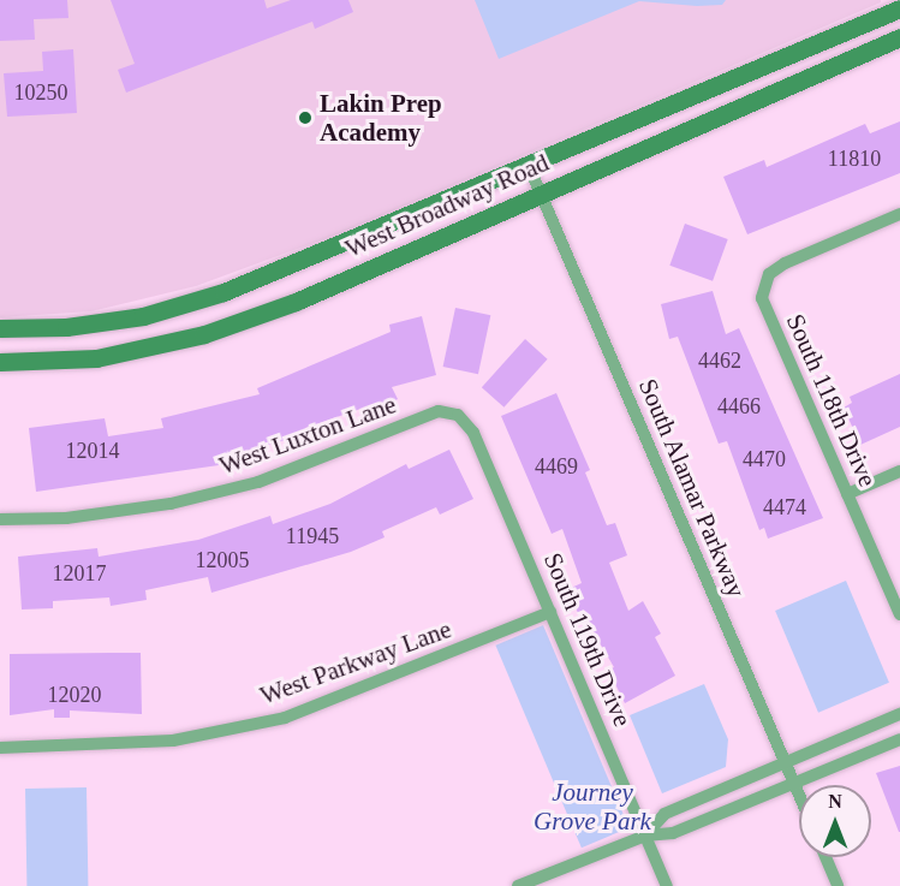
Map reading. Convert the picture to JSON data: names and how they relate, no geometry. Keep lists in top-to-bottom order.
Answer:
{
  "streets": {
    "main road": ["West Broadway Road"],
    "street": [
      "South 118th Drive",
      "West Luxton Lane",
      "South Alamar Parkway",
      "South 119th Drive",
      "West Parkway Lane"
    ]
  },
  "crossings": [
    ["West Broadway Road", "South Alamar Parkway"],
    ["West Luxton Lane", "South 119th Drive"],
    ["South 119th Drive", "West Parkway Lane"]
  ],
  "parks": ["Journey Grove Park"],
  "places": ["Lakin Prep Academy"],
  "house_numbers": [
    "10250",
    "11810",
    "4462",
    "4466",
    "12014",
    "4470",
    "4469",
    "4474",
    "11945",
    "12005",
    "12017",
    "12020"
  ],
  "north": "top"
}
